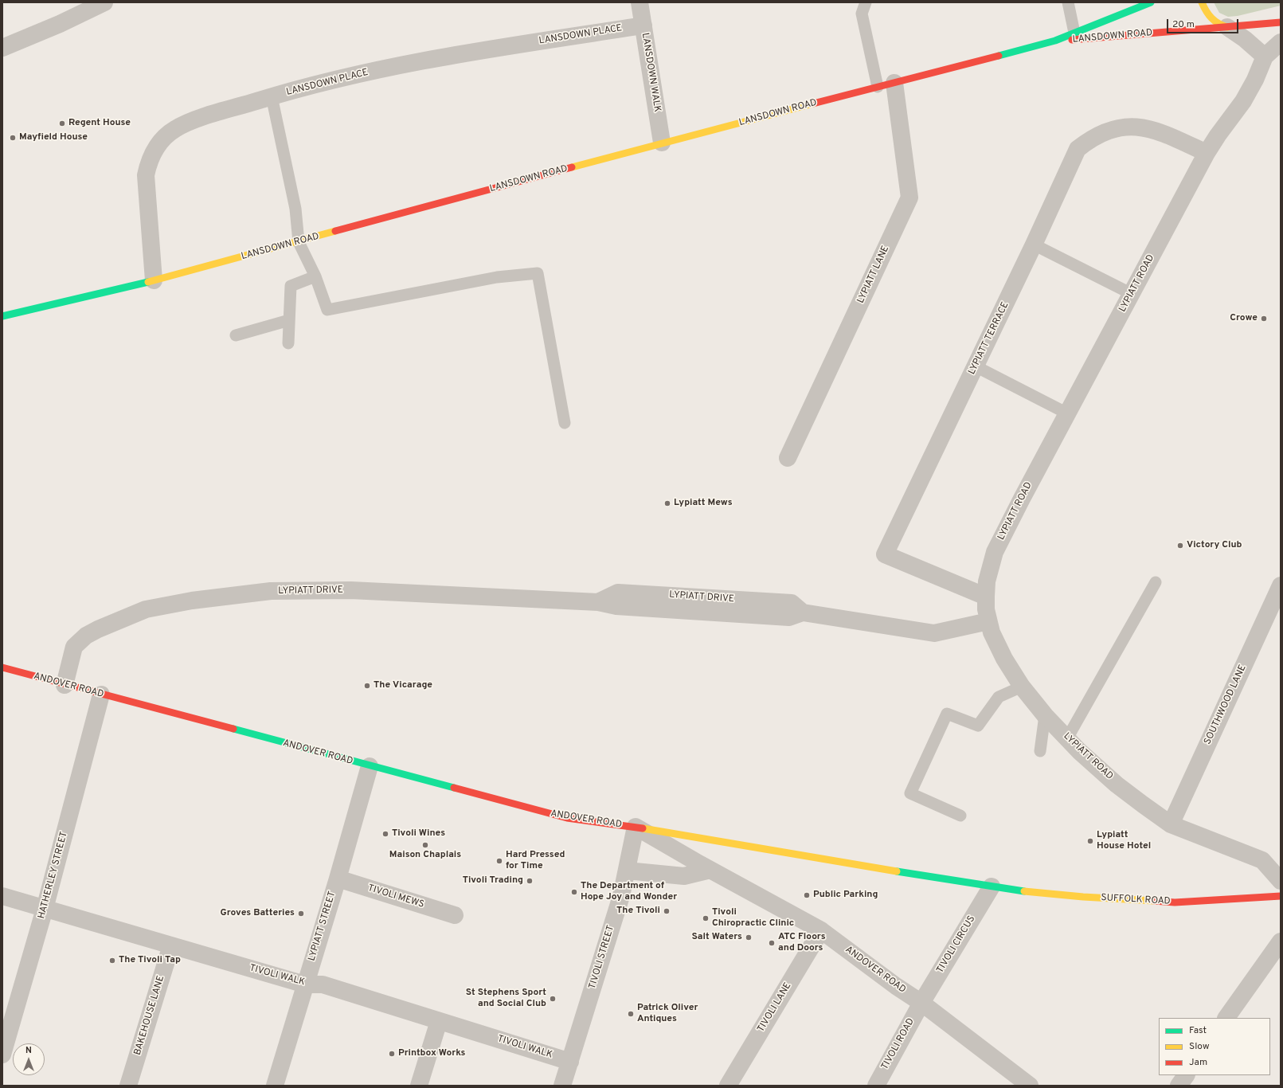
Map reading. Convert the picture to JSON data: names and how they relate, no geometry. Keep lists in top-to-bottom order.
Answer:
{
  "streets": {
    "highway": ["LANSDOWN ROAD", "ANDOVER ROAD", "SUFFOLK ROAD"],
    "street": [
      "LANSDOWN PLACE",
      "LANSDOWN WALK",
      "LYPIATT LANE",
      "LYPIATT ROAD",
      "LYPIATT TERRACE",
      "LYPIATT DRIVE",
      "SOUTHWOOD LANE",
      "HATHERLEY STREET",
      "TIVOLI MEWS",
      "LYPIATT STREET",
      "TIVOLI CIRCUS",
      "TIVOLI STREET",
      "TIVOLI WALK",
      "TIVOLI LANE",
      "BAKEHOUSE LANE",
      "TIVOLI ROAD"
    ]
  },
  "crossings": [
    ["LANSDOWN PLACE", "LANSDOWN ROAD"],
    ["LANSDOWN PLACE", "LANSDOWN WALK"],
    ["LANSDOWN ROAD", "LANSDOWN WALK"],
    ["LANSDOWN ROAD", "LYPIATT LANE"],
    ["LYPIATT ROAD", "LYPIATT TERRACE"],
    ["LYPIATT ROAD", "LYPIATT DRIVE"],
    ["LYPIATT ROAD", "SOUTHWOOD LANE"],
    ["LYPIATT DRIVE", "ANDOVER ROAD"],
    ["ANDOVER ROAD", "HATHERLEY STREET"],
    ["ANDOVER ROAD", "SUFFOLK ROAD"],
    ["ANDOVER ROAD", "LYPIATT STREET"],
    ["ANDOVER ROAD", "TIVOLI CIRCUS"],
    ["ANDOVER ROAD", "TIVOLI STREET"],
    ["ANDOVER ROAD", "TIVOLI LANE"],
    ["ANDOVER ROAD", "TIVOLI ROAD"],
    ["HATHERLEY STREET", "TIVOLI WALK"],
    ["TIVOLI MEWS", "LYPIATT STREET"],
    ["SUFFOLK ROAD", "TIVOLI CIRCUS"],
    ["LYPIATT STREET", "TIVOLI WALK"],
    ["TIVOLI CIRCUS", "TIVOLI ROAD"],
    ["TIVOLI STREET", "TIVOLI WALK"],
    ["TIVOLI WALK", "BAKEHOUSE LANE"]
  ],
  "places": [
    "Regent House",
    "Mayfield House",
    "Crowe",
    "Lypiatt Mews",
    "Victory Club",
    "The Vicarage",
    "Tivoli Wines",
    "Lypiatt House Hotel",
    "Maison Chaplais",
    "Hard Pressed for Time",
    "Tivoli Trading",
    "The Department of Hope Joy and Wonder",
    "Public Parking",
    "The Tivoli",
    "Groves Batteries",
    "Tivoli Chiropractic Clinic",
    "Salt Waters",
    "ATC Floors and Doors",
    "The Tivoli Tap",
    "St Stephens Sport and Social Club",
    "Patrick Oliver Antiques",
    "Printbox Works"
  ],
  "legend": ["Fast", "Slow", "Jam"],
  "scale_bar": "20 m",
  "north": "top"
}
